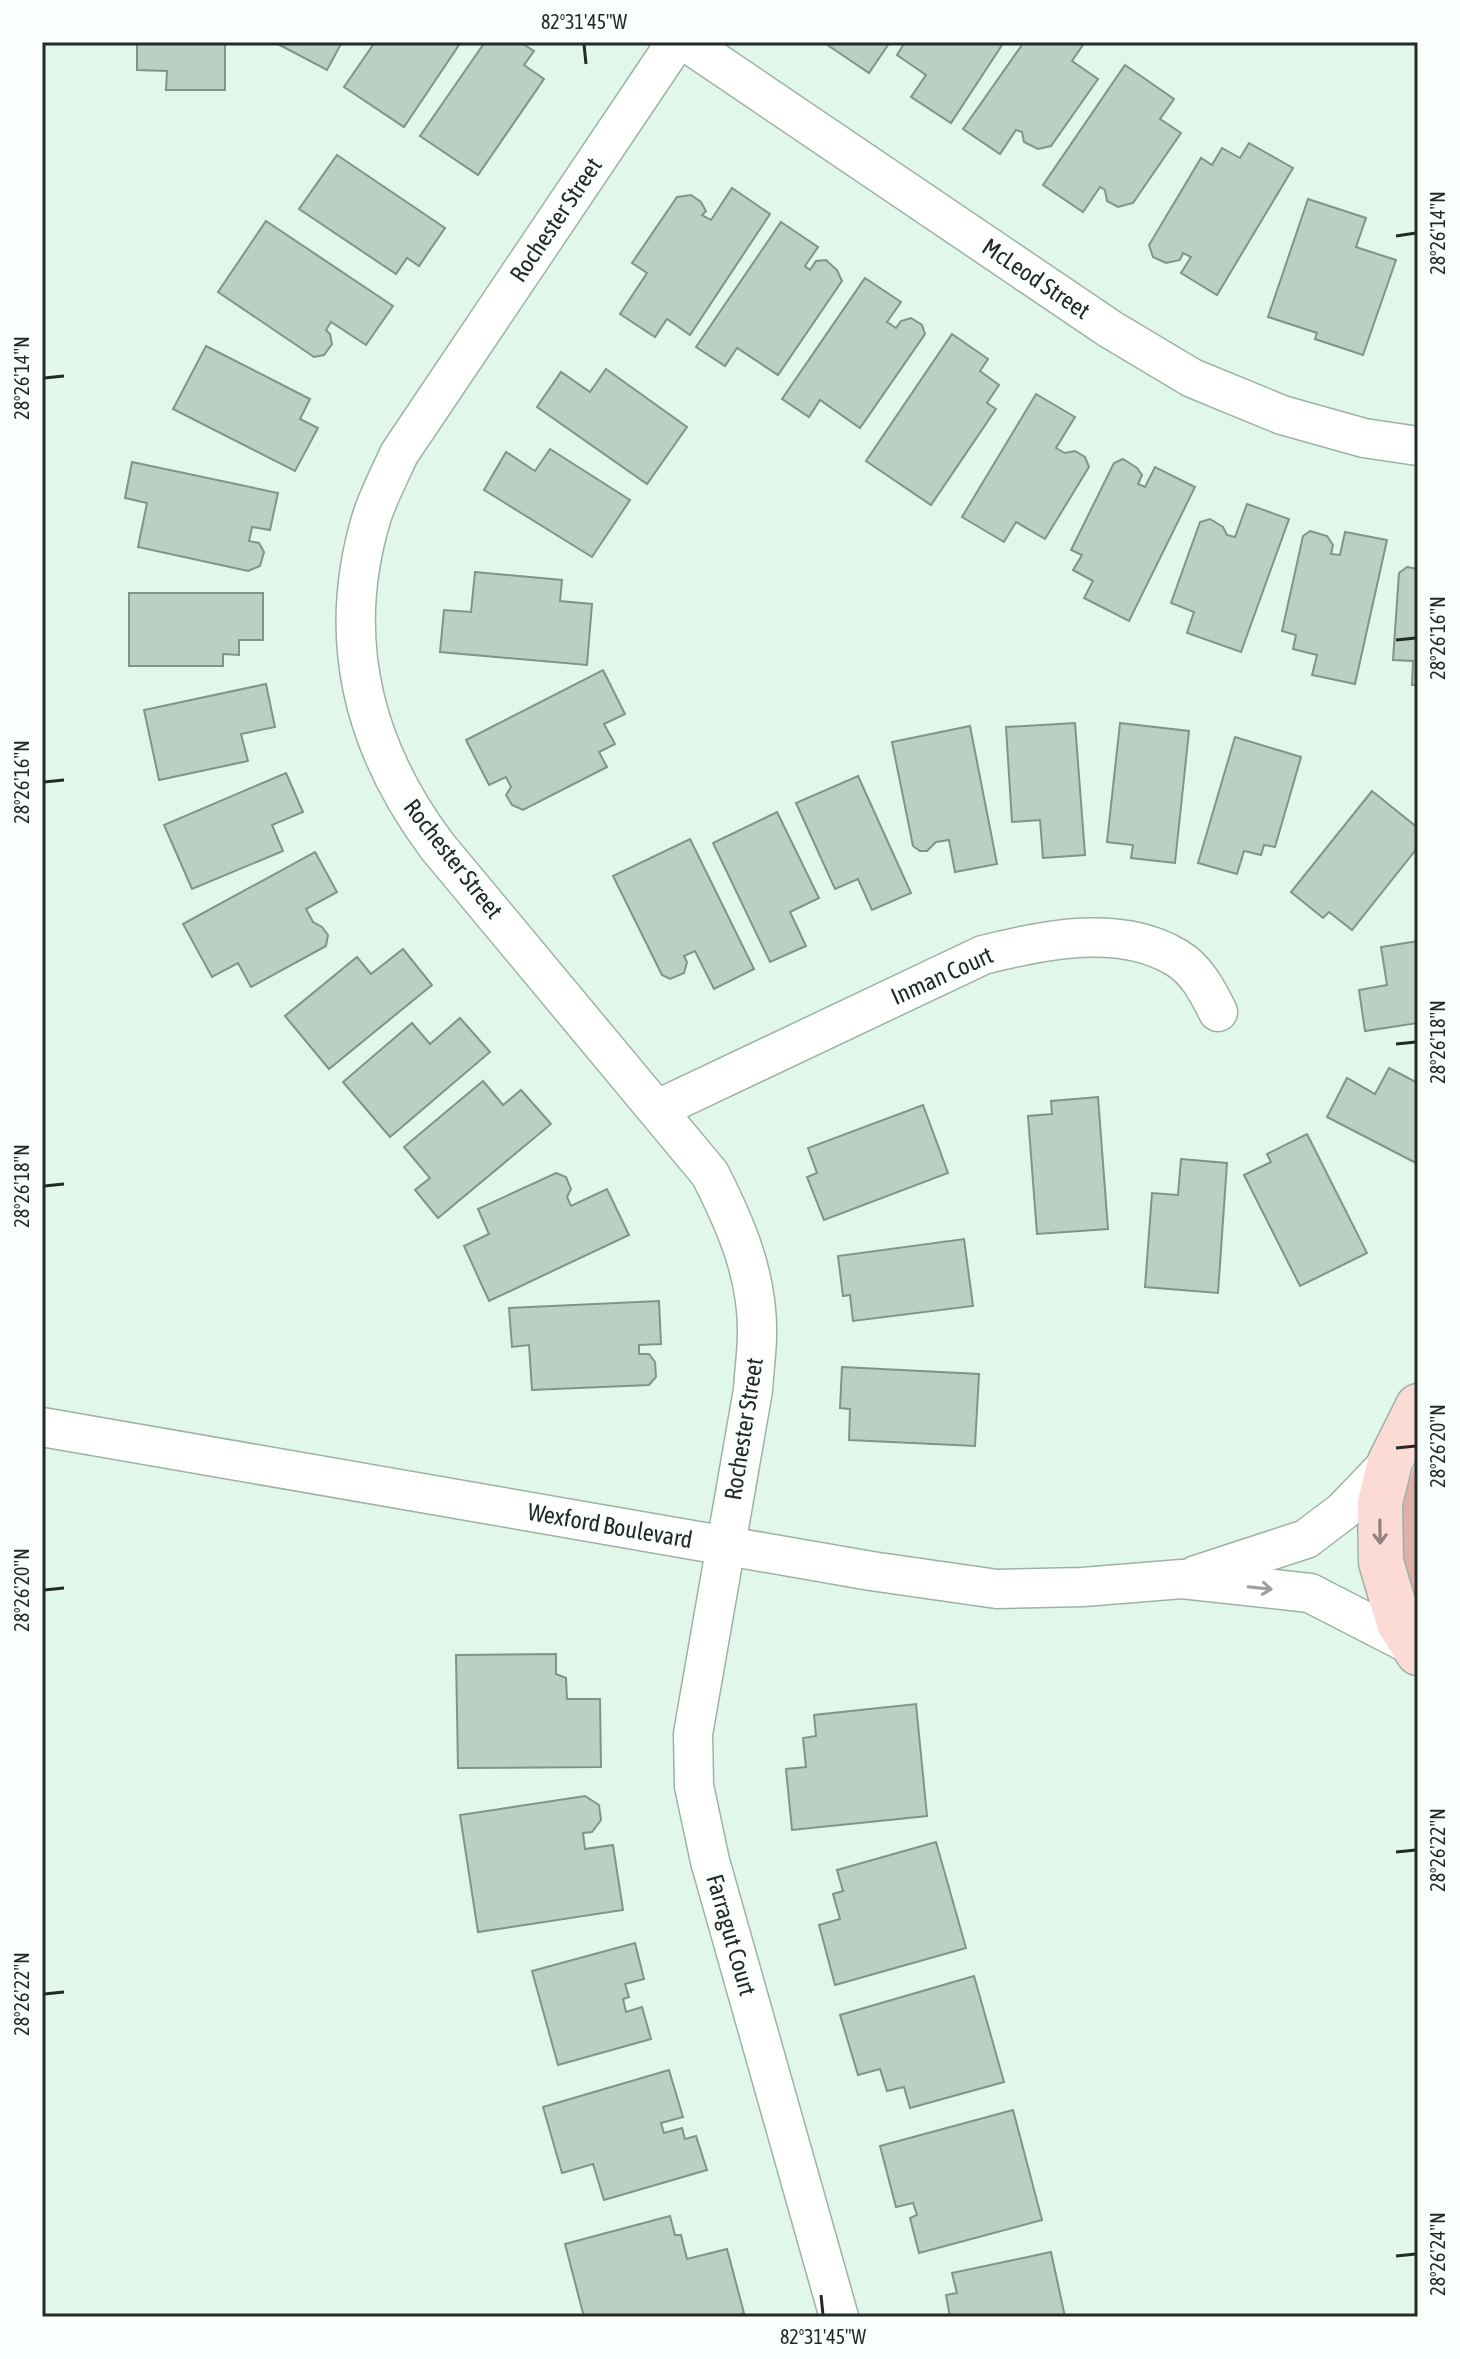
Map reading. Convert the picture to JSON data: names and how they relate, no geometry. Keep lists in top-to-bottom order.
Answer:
{
  "streets": {
    "street": [
      "Rochester Street",
      "McLeod Street",
      "Inman Court",
      "Wexford Boulevard",
      "Farragut Court"
    ]
  },
  "crossings": [
    ["Rochester Street", "Inman Court"],
    ["Rochester Street", "Wexford Boulevard"],
    ["Rochester Street", "Farragut Court"],
    ["Wexford Boulevard", "Farragut Court"]
  ],
  "coordinates": [
    "82°31'45\"W",
    "28°26'14\"N",
    "28°26'16\"N",
    "28°26'18\"N",
    "28°26'20\"N",
    "28°26'22\"N",
    "28°26'24\"N"
  ]
}
